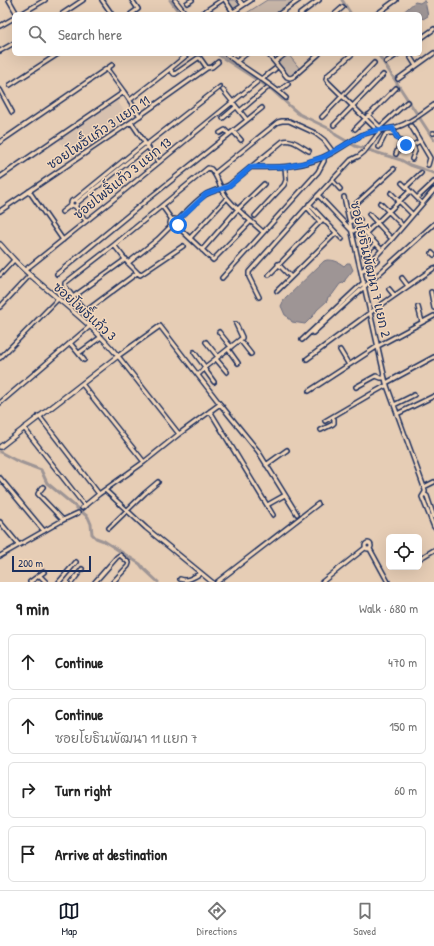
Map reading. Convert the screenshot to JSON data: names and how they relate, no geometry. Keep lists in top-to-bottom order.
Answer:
{
  "streets": {
    "street": [
      "ซอยโพธิ์แก้ว 3 แยก 11",
      "ซอยโพธิ์แก้ว 3 แยก 13",
      "ซอยโยธินพัฒนา 7 แยก 2",
      "ซอยโพธิ์แก้ว 3"
    ]
  },
  "crossings": [
    ["ซอยโพธิ์แก้ว 3 แยก 13", "ซอยโพธิ์แก้ว 3"]
  ],
  "scale_bar": "200 m",
  "page": {
    "search": "Search here",
    "scale": "200 m",
    "heading": ["9 min", "Walk · 680 m"],
    "list": [
      ["Continue", "470 m"],
      ["Continue", "ซอยโยธินพัฒนา 11 แยก 7", "150 m"],
      ["Turn right", "60 m"],
      "Arrive at destination"
    ],
    "nav": ["Map", "Directions", "Saved"]
  }
}
